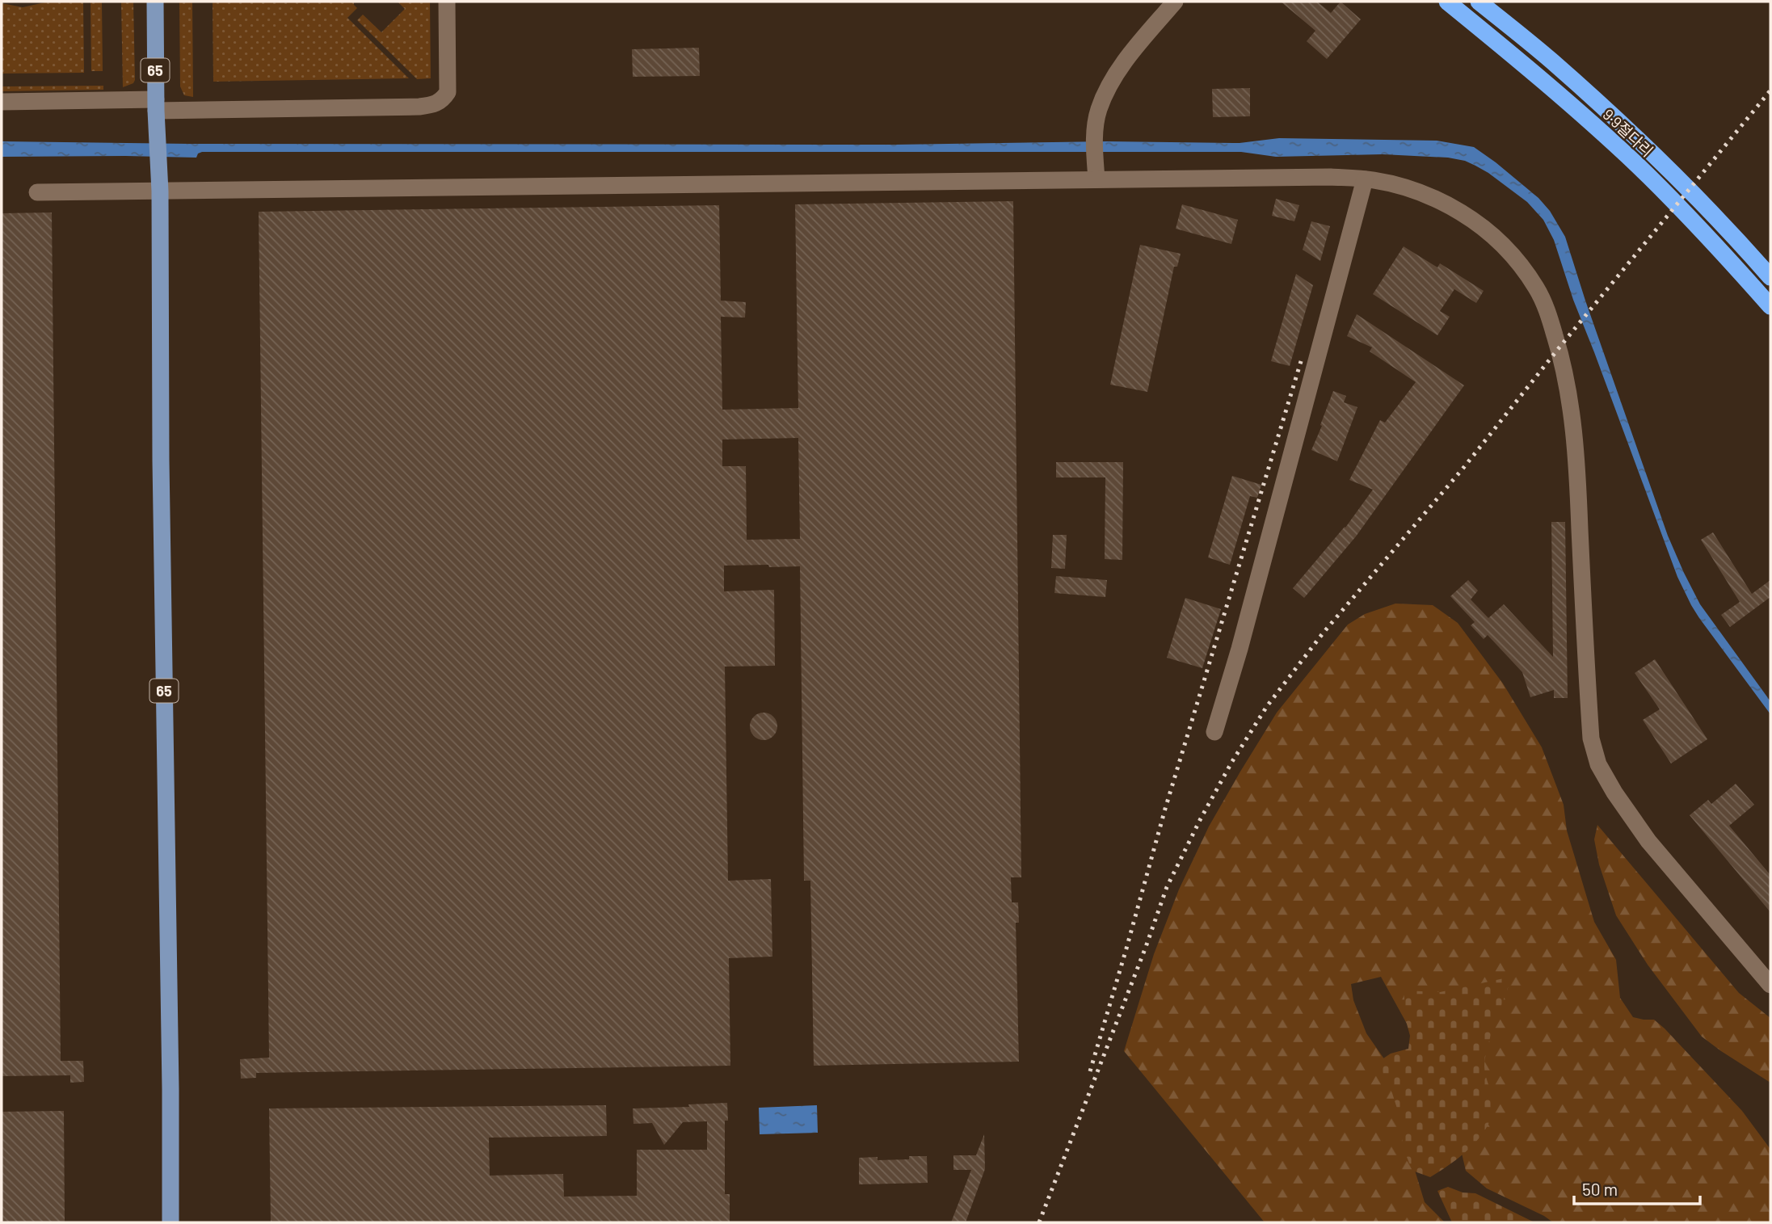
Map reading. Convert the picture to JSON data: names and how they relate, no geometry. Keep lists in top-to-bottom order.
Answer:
{
  "streets": {
    "highway": ["9·9절다리"],
    "main road": ["65"]
  },
  "scale_bar": "50 m"
}
